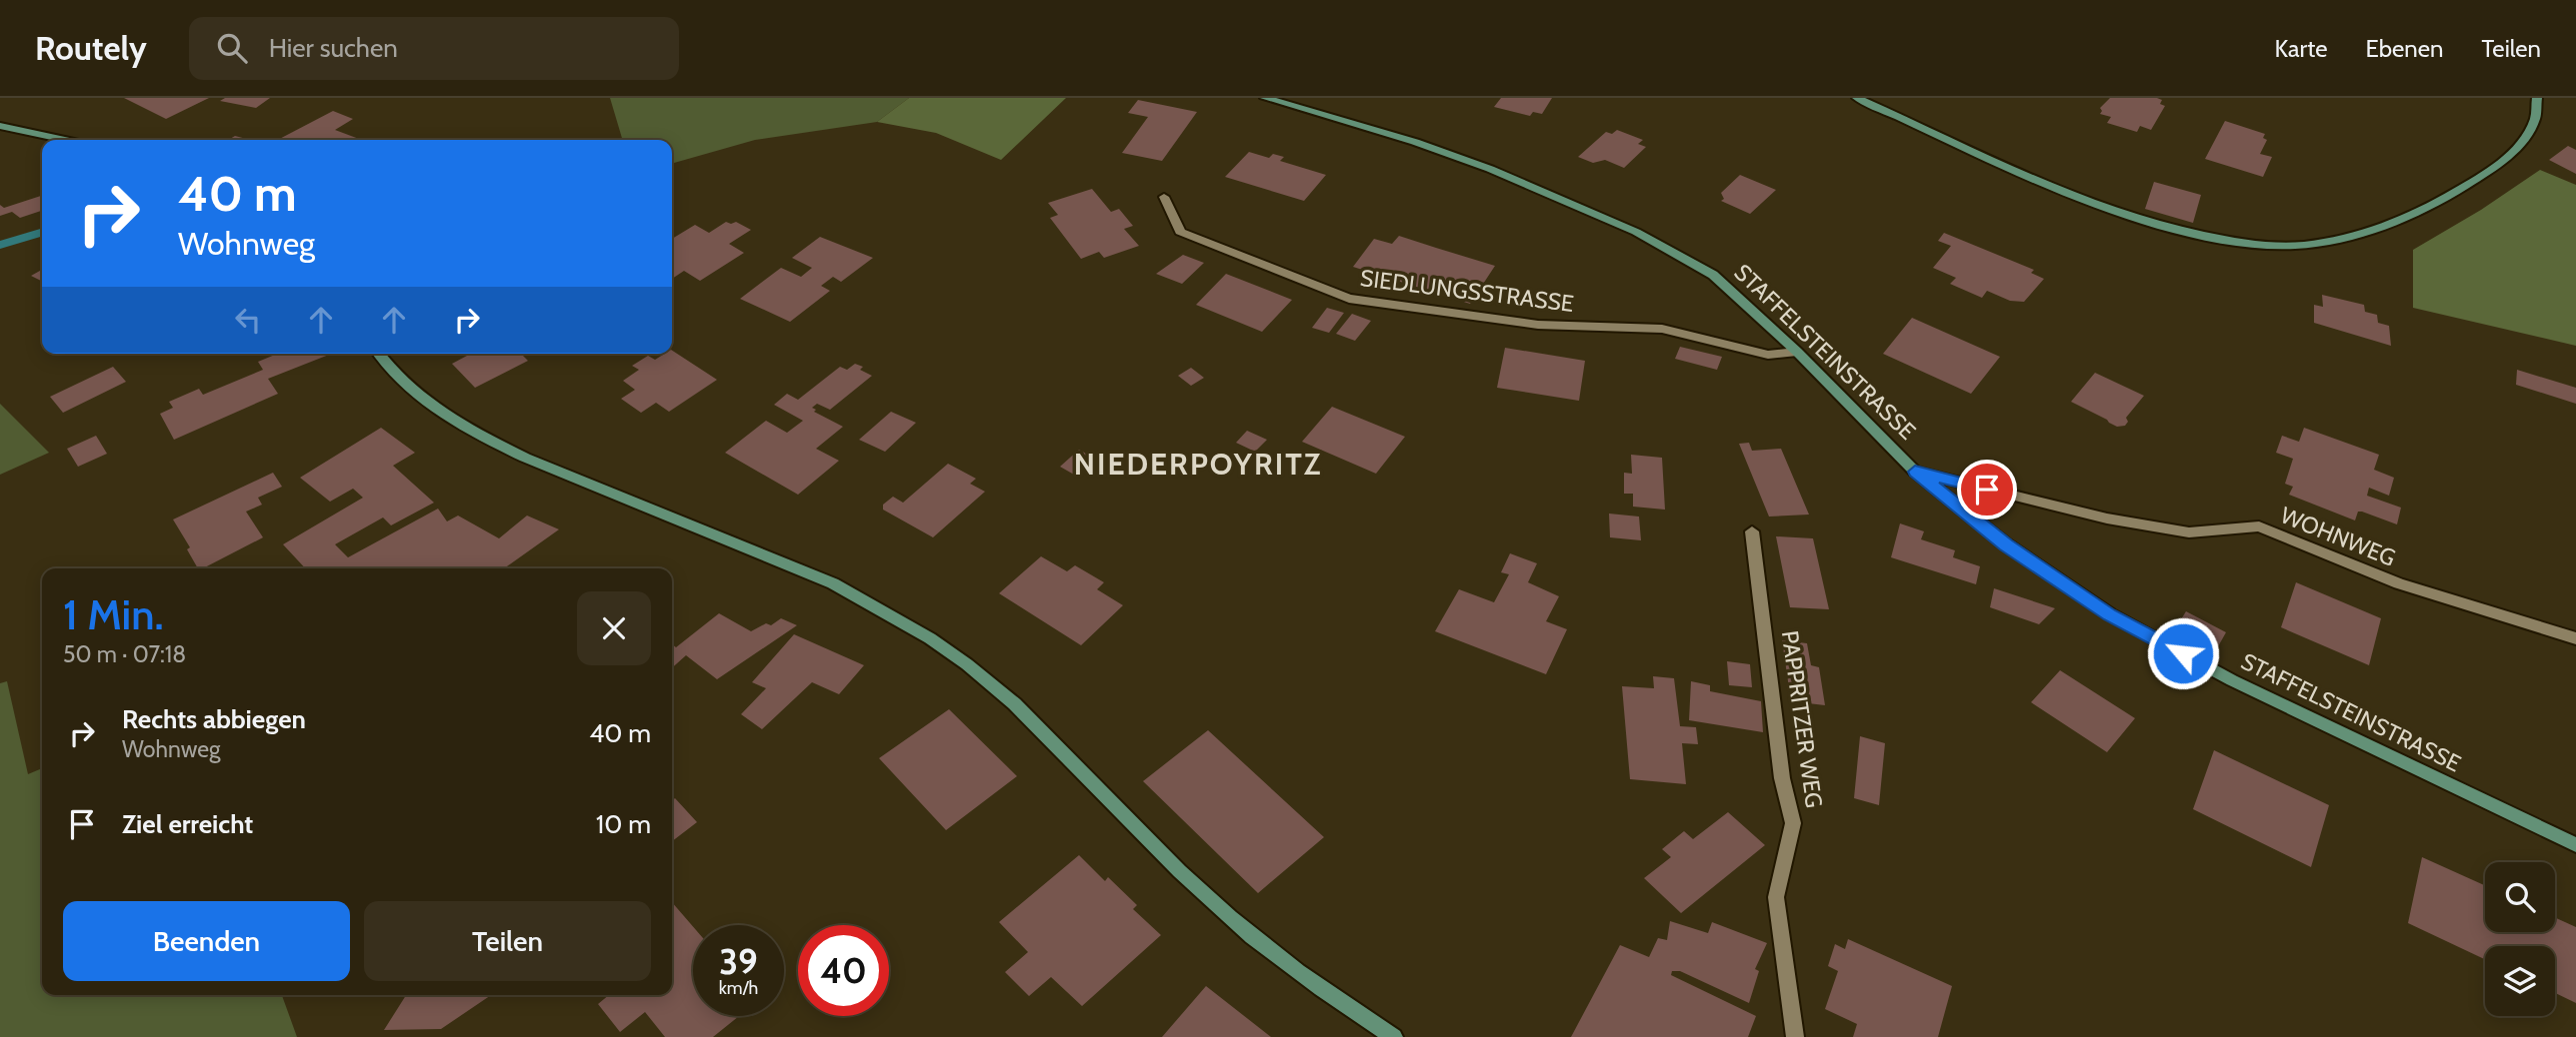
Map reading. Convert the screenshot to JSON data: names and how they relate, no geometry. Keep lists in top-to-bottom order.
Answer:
{
  "streets": {
    "street": [
      "SIEDLUNGSSTRASSE",
      "STAFFELSTEINSTRASSE",
      "WOHNWEG",
      "PAPPRITZER WEG"
    ]
  },
  "crossings": [
    ["SIEDLUNGSSTRASSE", "STAFFELSTEINSTRASSE"],
    ["STAFFELSTEINSTRASSE", "WOHNWEG"]
  ],
  "districts": ["NIEDERPOYRITZ"],
  "page": {
    "header": "Routely",
    "search": "Hier suchen",
    "nav": ["Karte", "Ebenen", "Teilen"],
    "turn": ["40 m", "Wohnweg"],
    "heading": ["1 Min.", "50 m · 07:18"],
    "list": [
      {
        "name": "Rechts abbiegen",
        "note": "Wohnweg",
        "value": "40 m"
      },
      {
        "name": "Ziel erreicht",
        "value": "10 m"
      }
    ],
    "buttons": ["Beenden", "Teilen"],
    "speed": "39 km/h",
    "limit": "40"
  }
}
